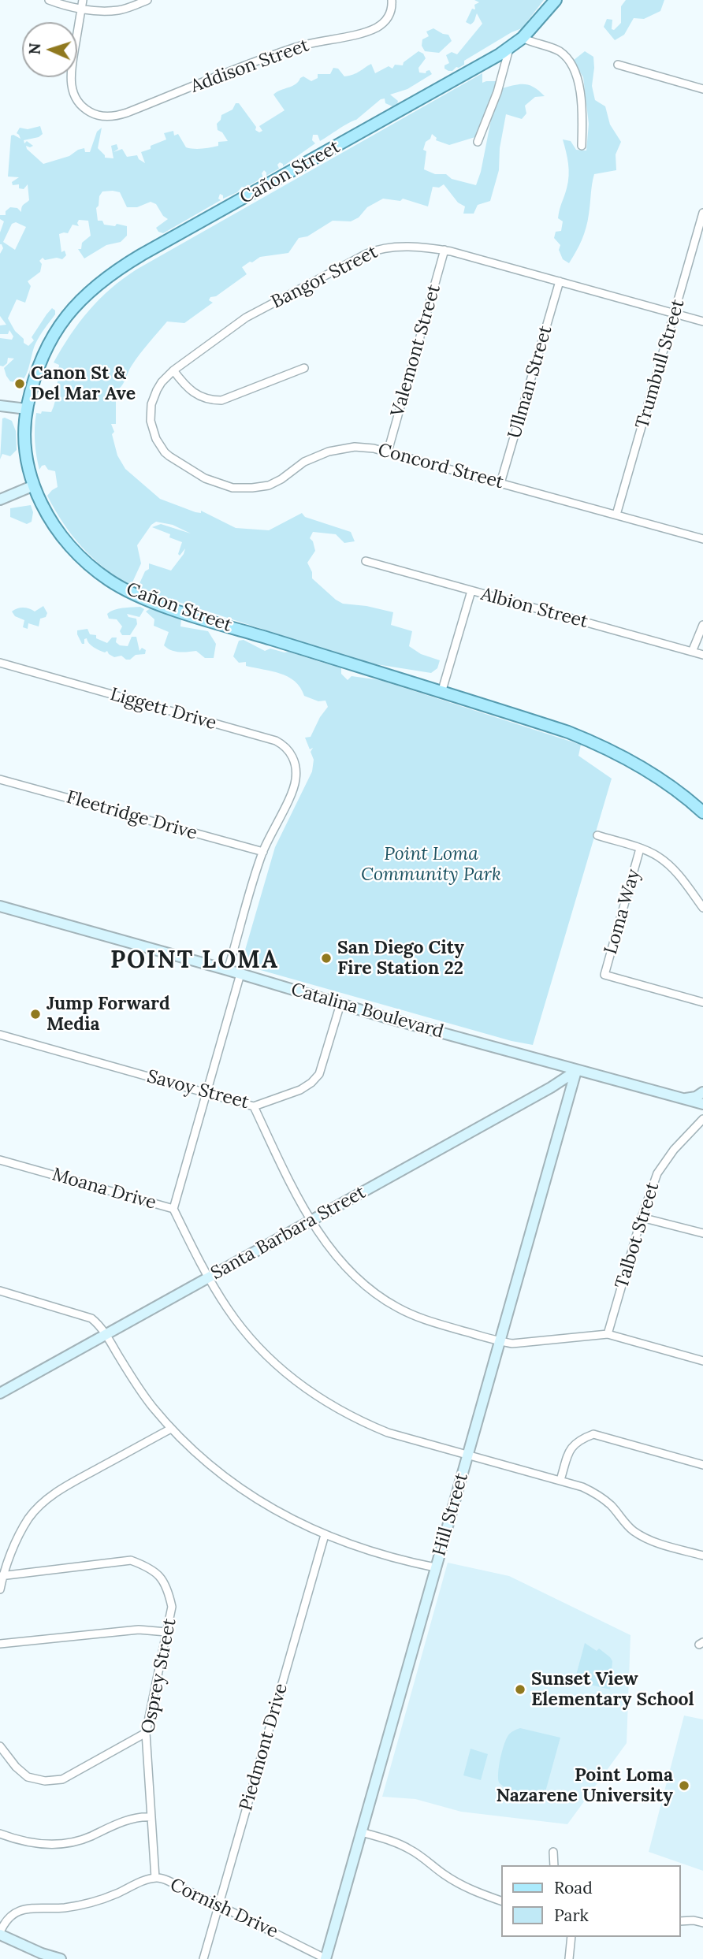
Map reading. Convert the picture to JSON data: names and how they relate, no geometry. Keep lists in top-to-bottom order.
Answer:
{
  "streets": {
    "main road": ["Cañon Street"],
    "street": [
      "Addison Street",
      "Bangor Street",
      "Valemont Street",
      "Trumbull Street",
      "Ullman Street",
      "Concord Street",
      "Albion Street",
      "Liggett Drive",
      "Fleetridge Drive",
      "Loma Way",
      "Catalina Boulevard",
      "Savoy Street",
      "Moana Drive",
      "Santa Barbara Street",
      "Talbot Street",
      "Hill Street",
      "Osprey Street",
      "Piedmont Drive",
      "Cornish Drive"
    ]
  },
  "crossings": [
    ["Bangor Street", "Valemont Street"],
    ["Bangor Street", "Trumbull Street"],
    ["Bangor Street", "Ullman Street"],
    ["Bangor Street", "Concord Street"],
    ["Valemont Street", "Concord Street"],
    ["Trumbull Street", "Concord Street"],
    ["Ullman Street", "Concord Street"],
    ["Liggett Drive", "Fleetridge Drive"],
    ["Catalina Boulevard", "Savoy Street"],
    ["Catalina Boulevard", "Santa Barbara Street"],
    ["Catalina Boulevard", "Hill Street"],
    ["Moana Drive", "Santa Barbara Street"],
    ["Moana Drive", "Hill Street"],
    ["Santa Barbara Street", "Hill Street"],
    ["Hill Street", "Cornish Drive"],
    ["Osprey Street", "Cornish Drive"],
    ["Piedmont Drive", "Cornish Drive"]
  ],
  "districts": ["POINT LOMA"],
  "parks": ["Point Loma Community Park"],
  "places": [
    "Canon St & Del Mar Ave",
    "San Diego City Fire Station 22",
    "Jump Forward Media",
    "Sunset View Elementary School",
    "Point Loma Nazarene University"
  ],
  "legend": ["Road", "Park"],
  "north": "left"
}
